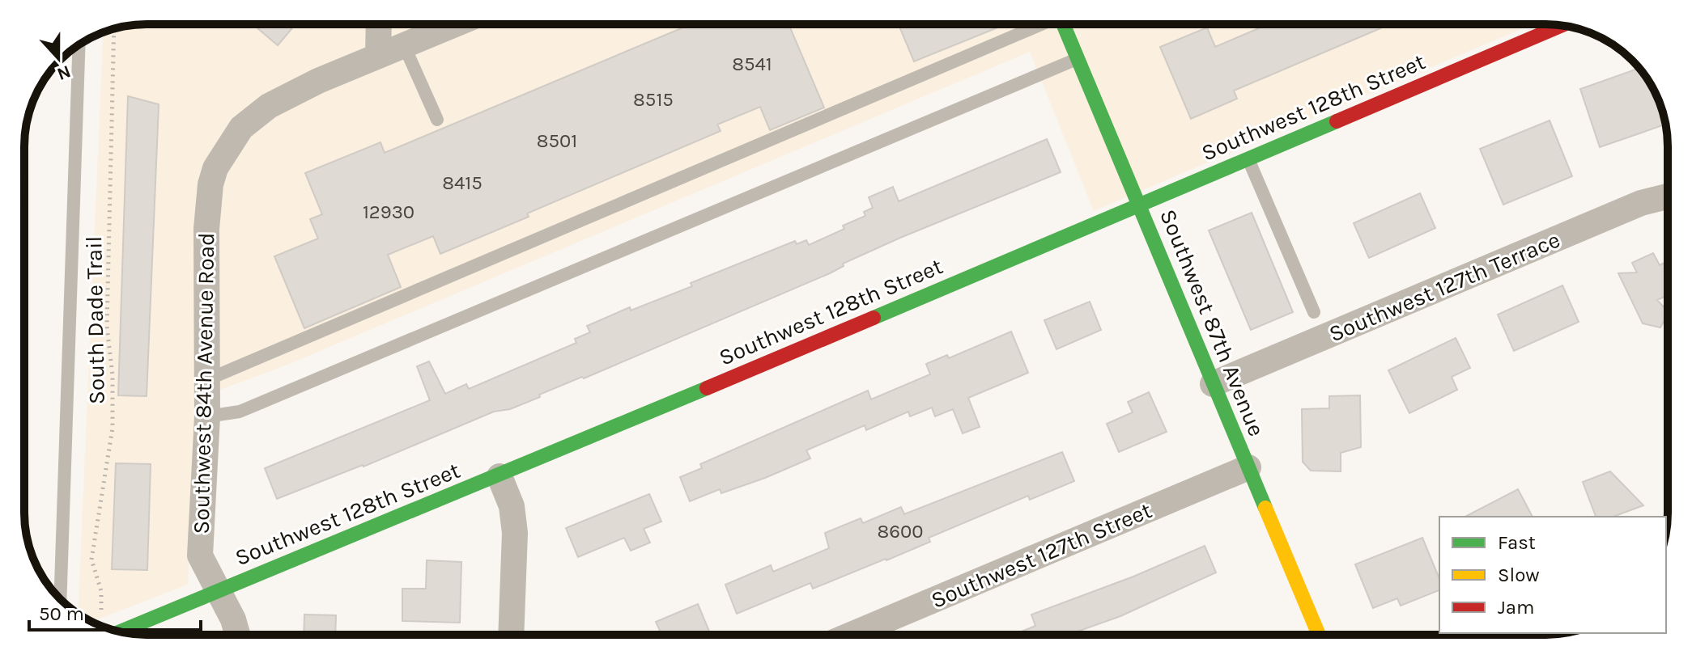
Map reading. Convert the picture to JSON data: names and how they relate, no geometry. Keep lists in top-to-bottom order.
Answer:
{
  "streets": {
    "street": [
      "Southwest 128th Street",
      "Southwest 127th Terrace",
      "Southwest 87th Avenue",
      "Southwest 84th Avenue Road",
      "Southwest 127th Street"
    ],
    "path": ["South Dade Trail"]
  },
  "crossings": [
    ["Southwest 128th Street", "Southwest 87th Avenue"],
    ["Southwest 128th Street", "Southwest 84th Avenue Road"],
    ["Southwest 127th Terrace", "Southwest 87th Avenue"],
    ["Southwest 87th Avenue", "Southwest 127th Street"]
  ],
  "house_numbers": [
    "8541",
    "8515",
    "8501",
    "8415",
    "12930",
    "8600"
  ],
  "legend": ["Fast", "Slow", "Jam"],
  "scale_bar": "50 m",
  "north": "bottom"
}
